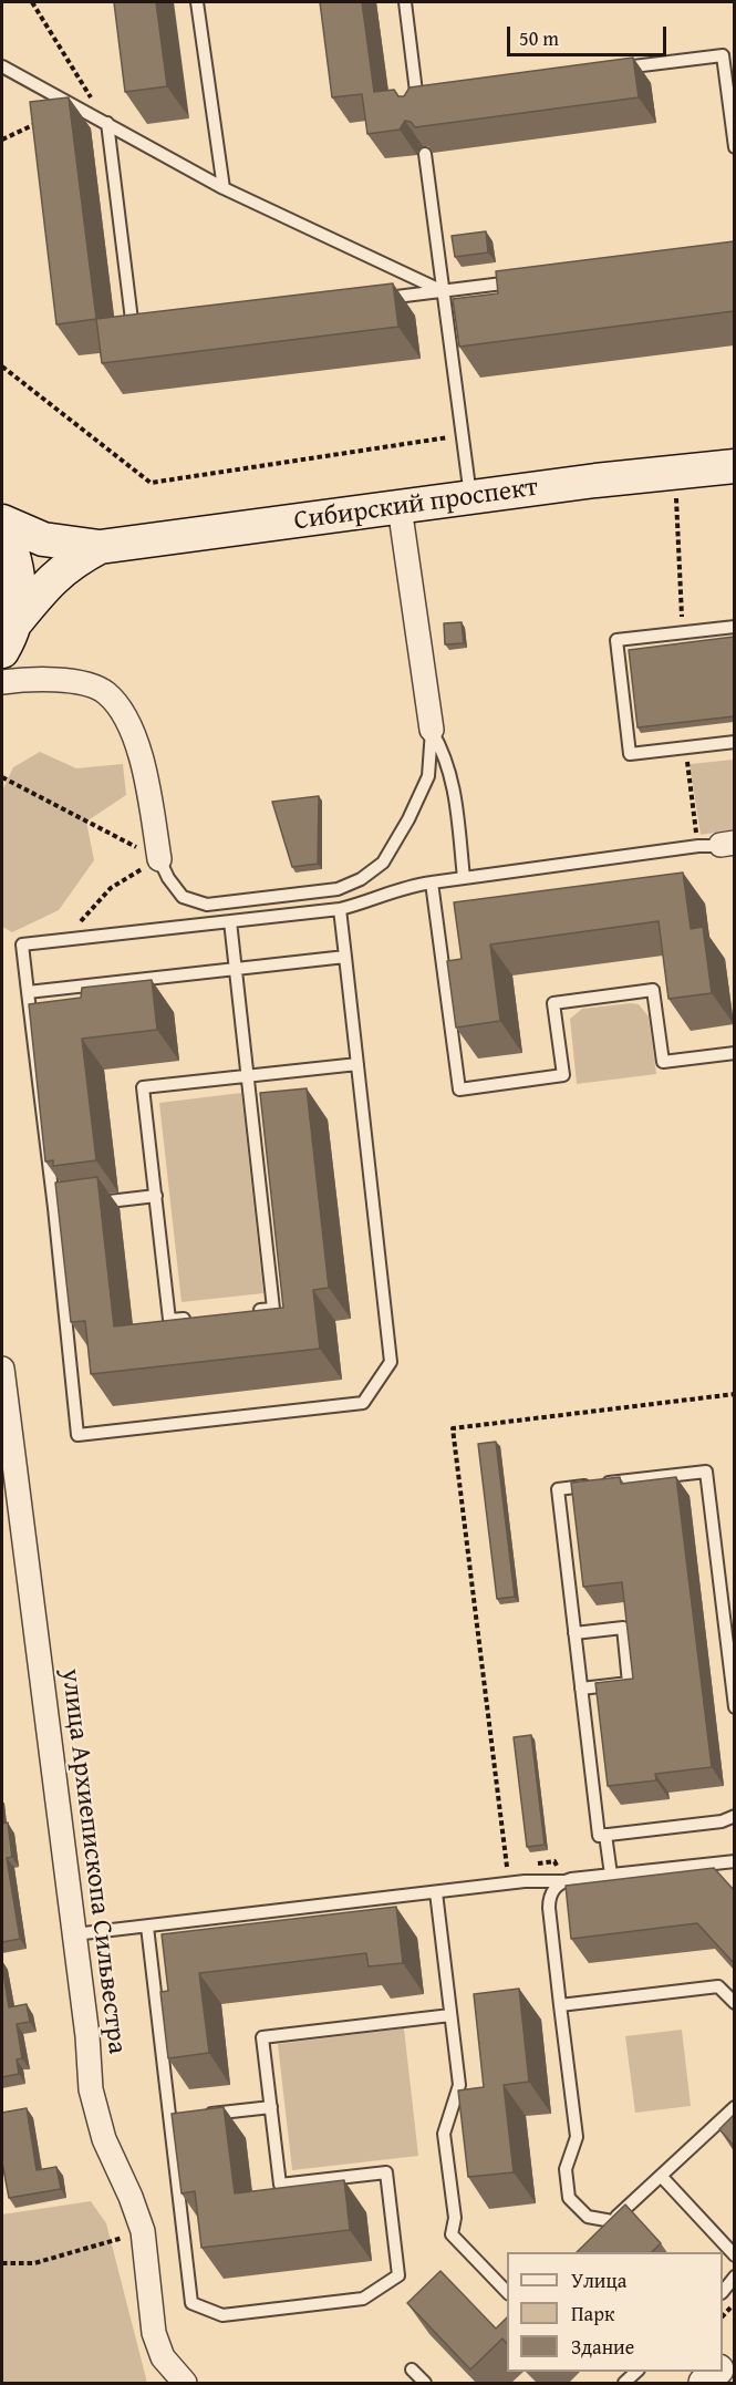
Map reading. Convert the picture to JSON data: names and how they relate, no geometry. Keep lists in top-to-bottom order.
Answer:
{
  "streets": {
    "main road": ["Сибирский проспект"],
    "street": ["улица Архиепископа Сильвестра"]
  },
  "legend": ["Улица", "Парк", "Здание"],
  "scale_bar": "50 m"
}
